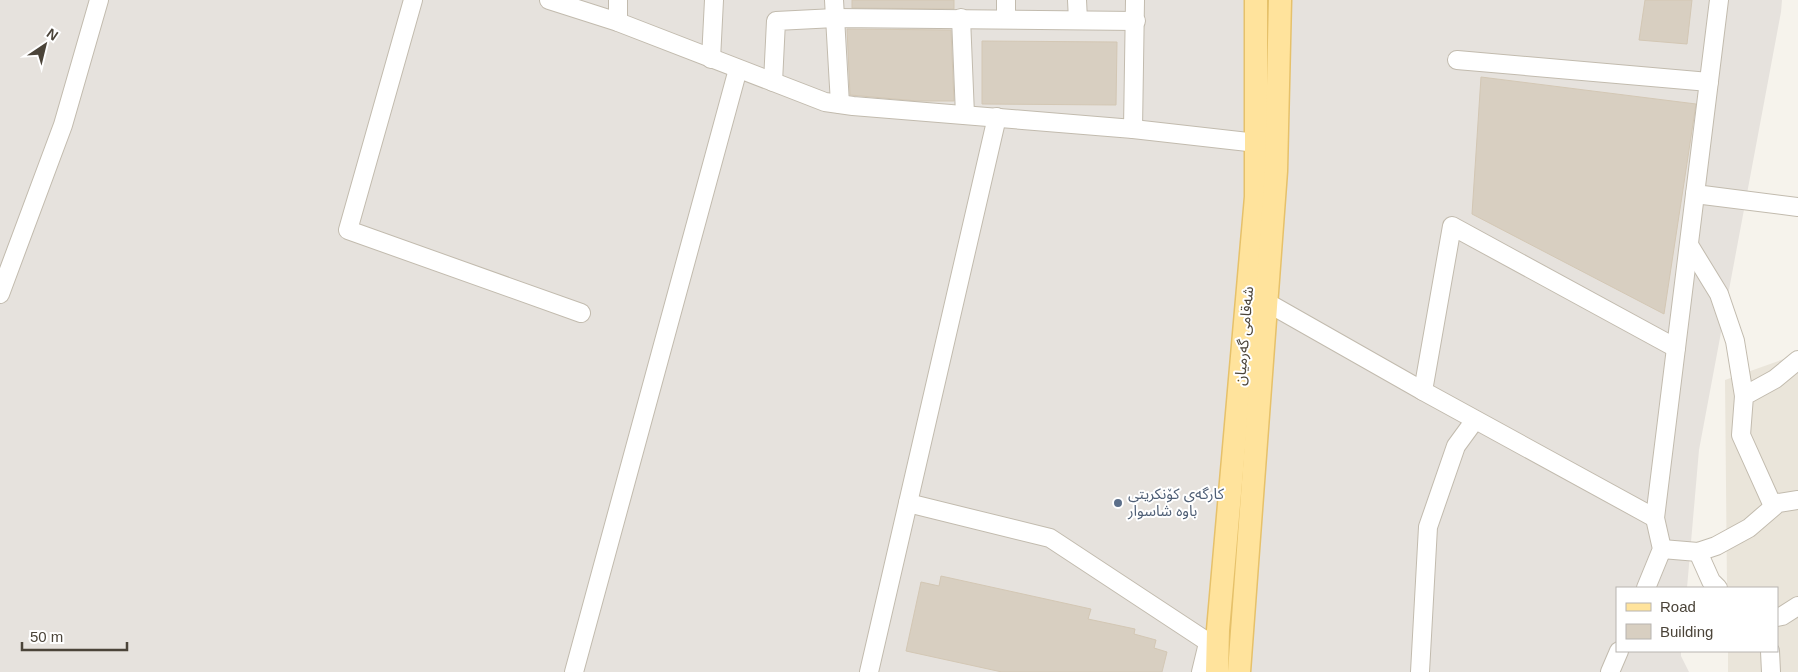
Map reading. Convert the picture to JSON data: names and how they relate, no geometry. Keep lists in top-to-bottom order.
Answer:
{
  "streets": {
    "main road": ["شەقامی گەرمیان"]
  },
  "places": ["کارگەی کۆنکریتی باوە شاسوار"],
  "legend": ["Road", "Building"],
  "scale_bar": "50 m",
  "north": "top right"
}
